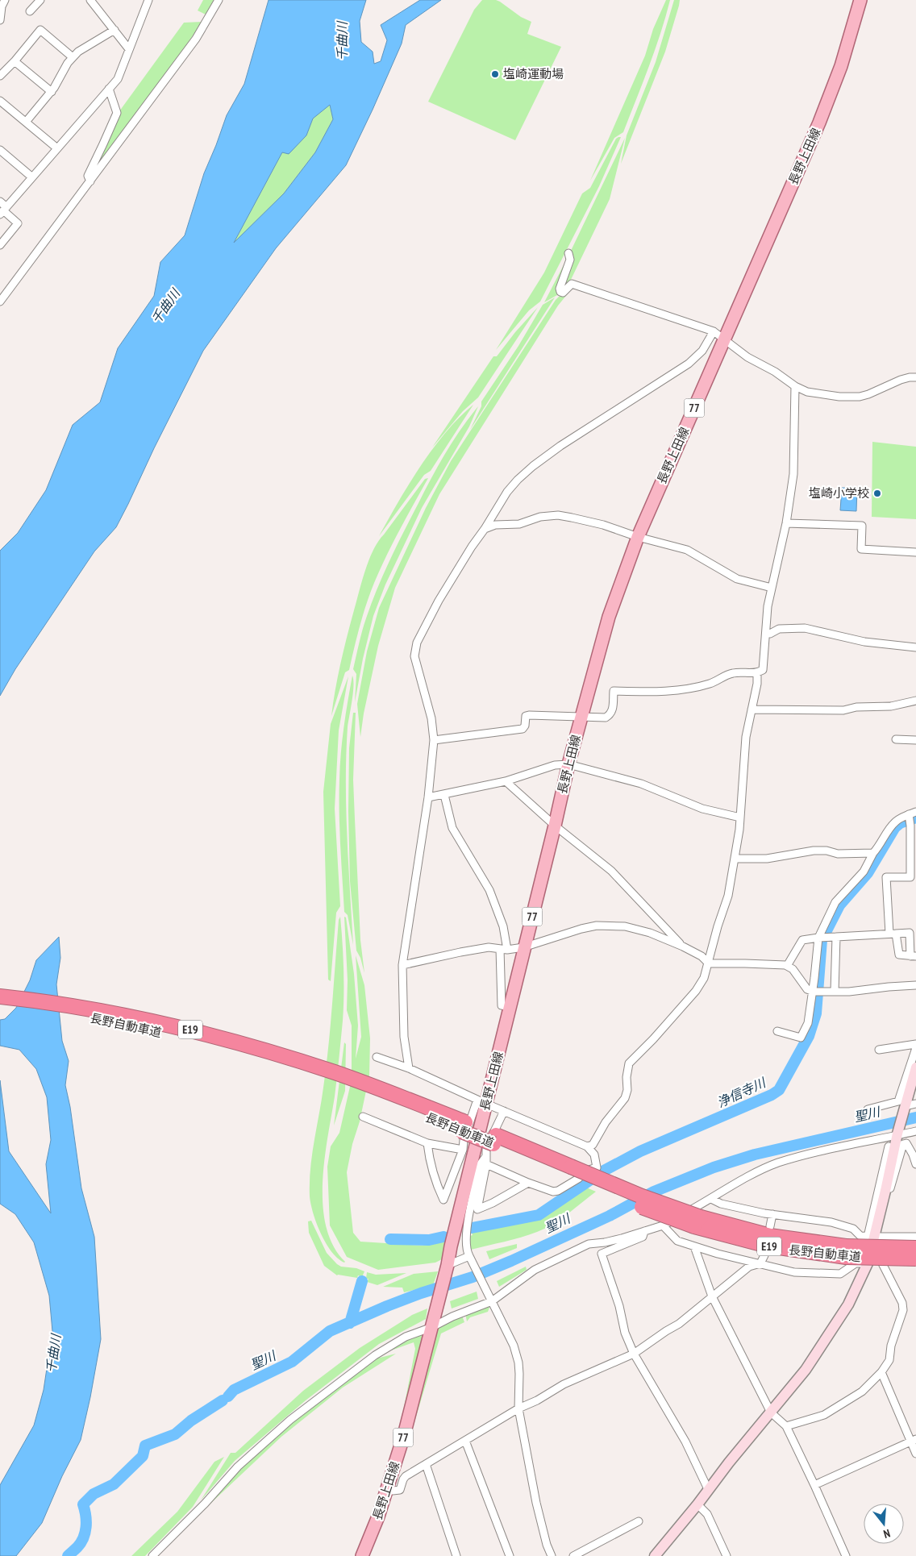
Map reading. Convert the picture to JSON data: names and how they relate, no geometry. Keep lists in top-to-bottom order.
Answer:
{
  "streets": {
    "highway": ["長野自動車道", "E19"],
    "main road": ["長野上田線", "77"]
  },
  "water": ["千曲川", "浄信寺川", "聖川"],
  "places": ["塩崎運動場", "塩崎小学校"],
  "north": "bottom"
}
